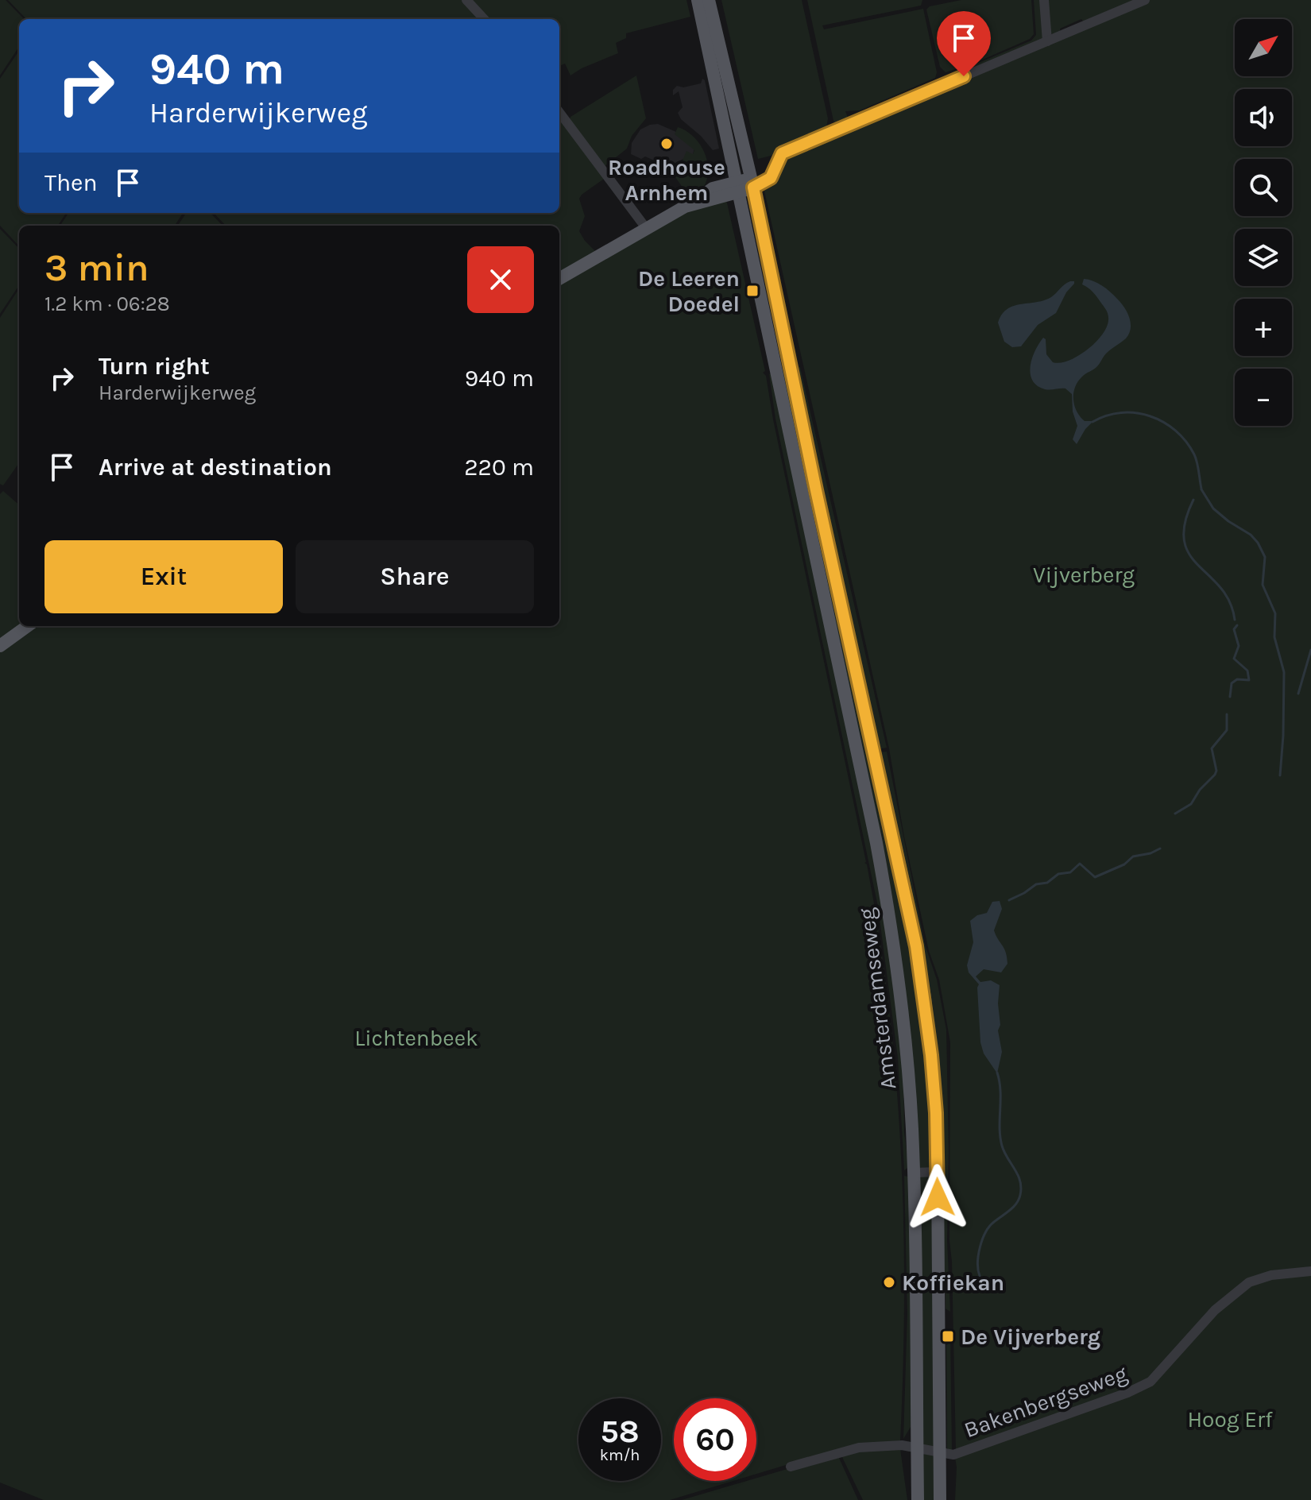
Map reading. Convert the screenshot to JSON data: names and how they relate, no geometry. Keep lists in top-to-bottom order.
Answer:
{
  "streets": {
    "main road": ["Amsterdamseweg"],
    "street": ["Bakenbergseweg"]
  },
  "crossings": [
    ["Amsterdamseweg", "Bakenbergseweg"]
  ],
  "parks": ["Vijverberg", "Lichtenbeek", "Hoog Erf"],
  "places": {
    "other": ["Roadhouse Arnhem", "Koffiekan"],
    "transit": ["De Leeren Doedel", "De Vijverberg"]
  },
  "north": "top right",
  "page": {
    "map_buttons": ["+", "−"],
    "turn": ["940 m", "Harderwijkerweg"],
    "then": "Then",
    "heading": ["3 min", "1.2 km · 06:28"],
    "list": [
      {
        "name": "Turn right",
        "note": "Harderwijkerweg",
        "value": "940 m"
      },
      {
        "name": "Arrive at destination",
        "value": "220 m"
      }
    ],
    "buttons": ["Exit", "Share"],
    "speed": "58 km/h",
    "limit": "60"
  }
}
